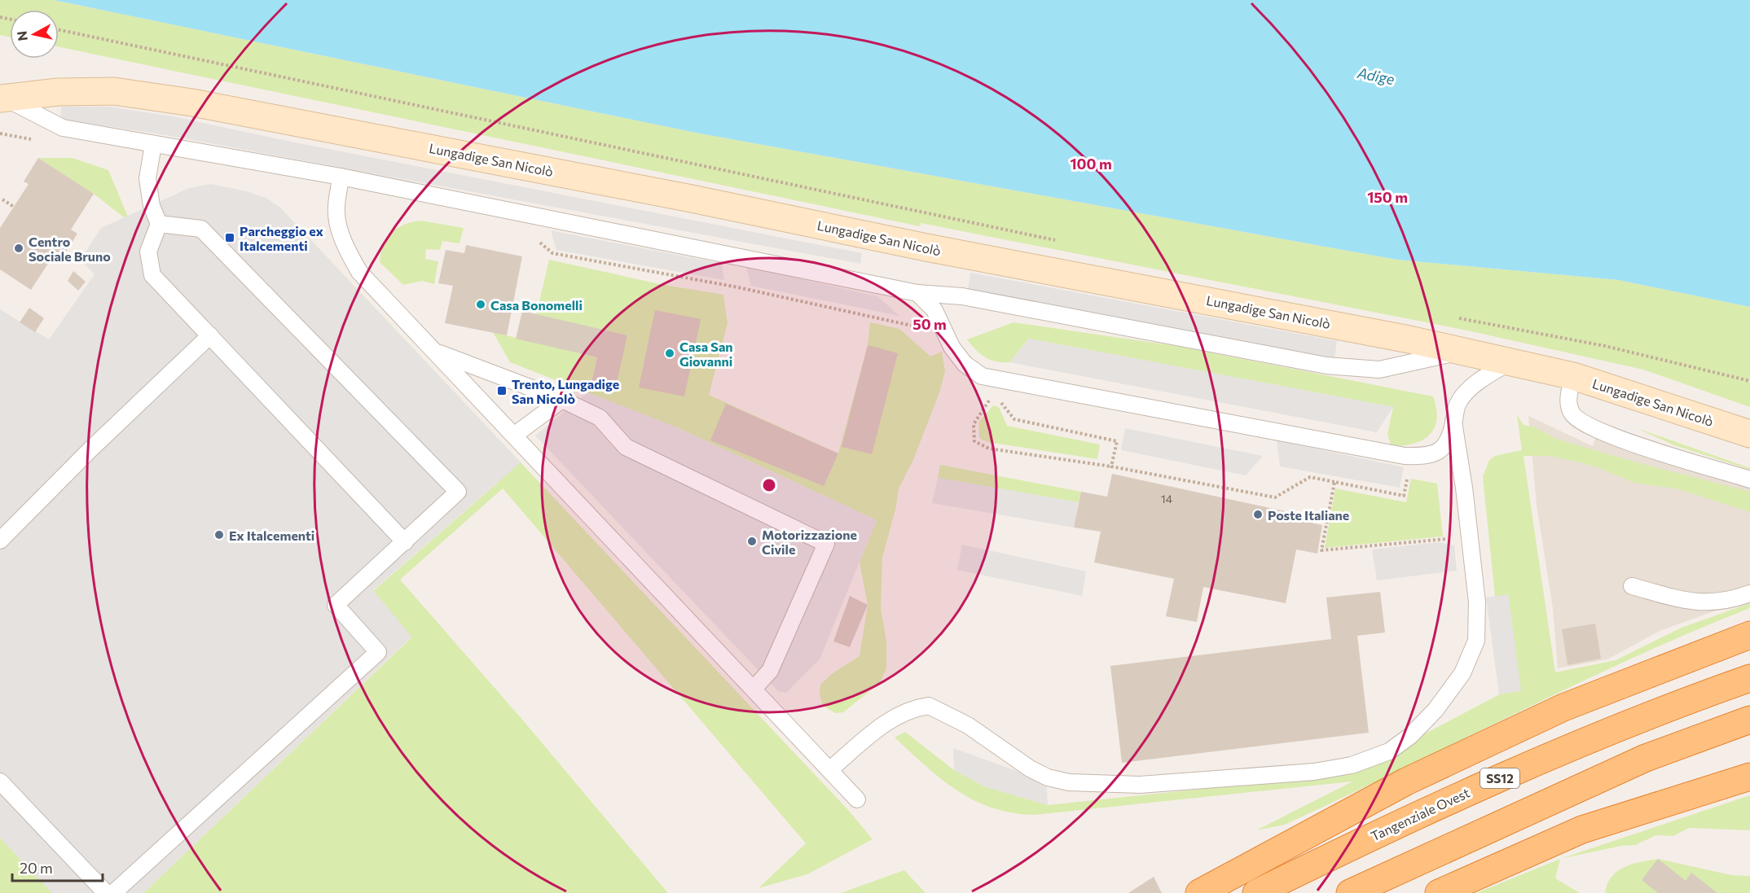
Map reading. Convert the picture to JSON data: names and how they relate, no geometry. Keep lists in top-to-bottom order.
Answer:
{
  "streets": {
    "highway": ["SS12", "Tangenziale Ovest"],
    "main road": ["Lungadige San Nicolò"]
  },
  "water": ["Adige"],
  "places": {
    "transit": ["Parcheggio ex Italcementi", "Trento, Lungadige San Nicolò"],
    "other": [
      "Centro Sociale Bruno",
      "Casa Bonomelli",
      "Casa San Giovanni",
      "Poste Italiane",
      "Ex Italcementi",
      "Motorizzazione Civile"
    ]
  },
  "house_numbers": ["14"],
  "scale_bar": "20 m",
  "north": "left",
  "rings": ["100 m", "150 m", "50 m"]
}
